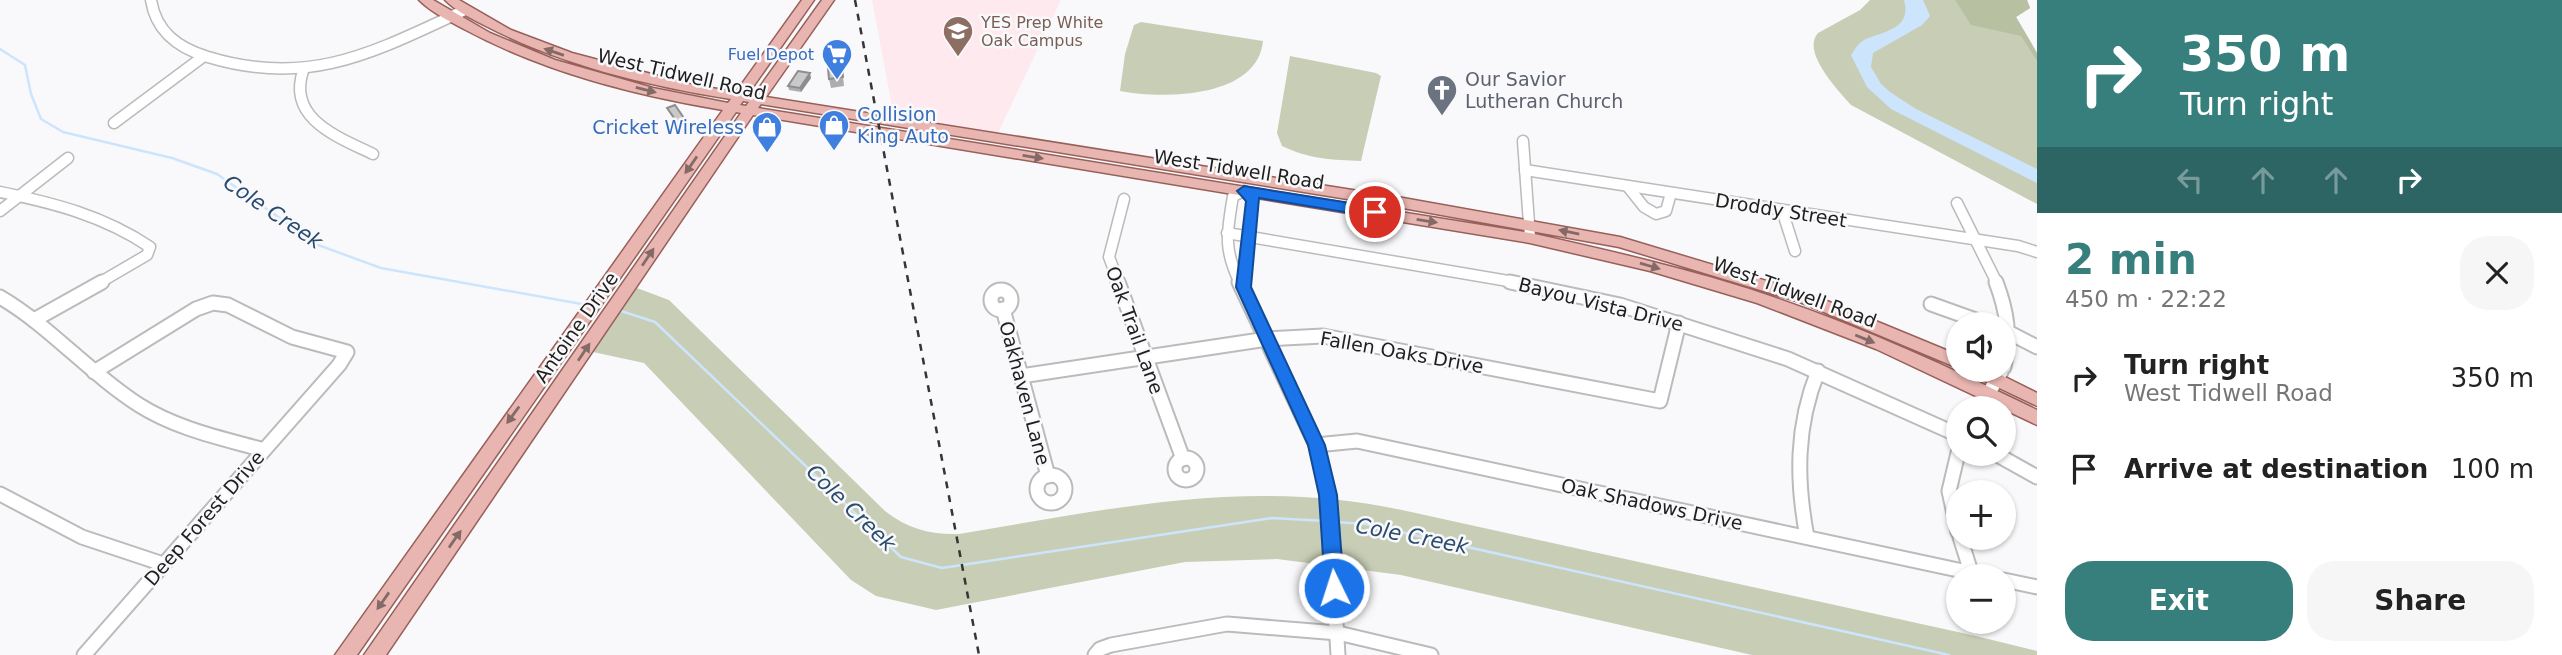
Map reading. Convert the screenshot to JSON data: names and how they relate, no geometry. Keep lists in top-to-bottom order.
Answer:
{
  "streets": {
    "main road": ["West Tidwell Road", "Antoine Drive"],
    "street": [
      "Droddy Street",
      "Bayou Vista Drive",
      "Oak Trail Lane",
      "Fallen Oaks Drive",
      "Oakhaven Lane",
      "Oak Shadows Drive",
      "Deep Forest Drive"
    ]
  },
  "crossings": [
    ["West Tidwell Road", "Antoine Drive"],
    ["Bayou Vista Drive", "Fallen Oaks Drive"],
    ["Oak Trail Lane", "Fallen Oaks Drive"],
    ["Fallen Oaks Drive", "Oakhaven Lane"]
  ],
  "water": ["Cole Creek"],
  "places": {
    "school or university": ["YES Prep White Oak Campus"],
    "supermarket": ["Fuel Depot"],
    "church": ["Our Savior Lutheran Church"],
    "shop": ["Collision King Auto", "Cricket Wireless"]
  },
  "page": {
    "turn": ["350 m", "Turn right"],
    "heading": ["2 min", "450 m · 22:22"],
    "map_buttons": ["+", "−"],
    "list": [
      {
        "name": "Turn right",
        "note": "West Tidwell Road",
        "value": "350 m"
      },
      {
        "name": "Arrive at destination",
        "value": "100 m"
      }
    ],
    "buttons": ["Exit", "Share"]
  }
}
